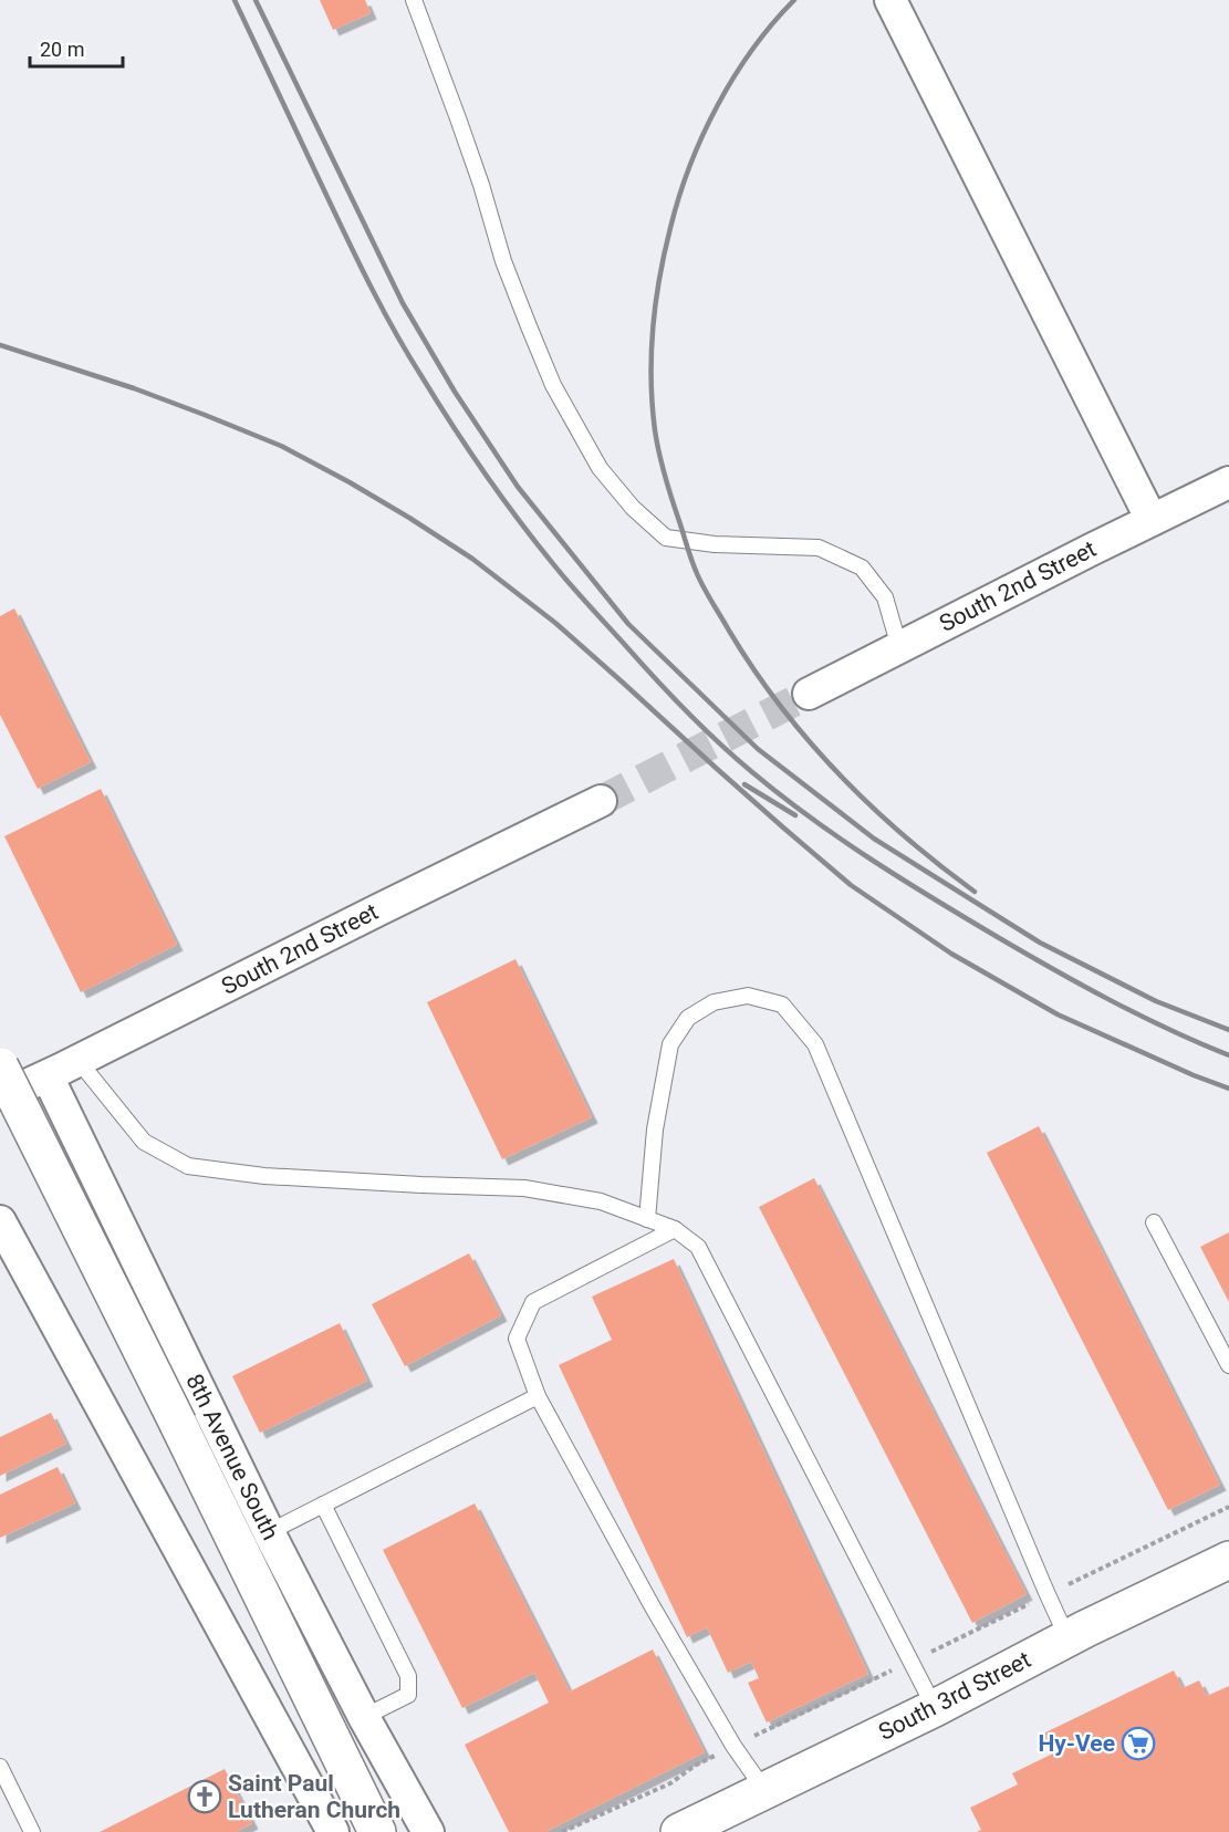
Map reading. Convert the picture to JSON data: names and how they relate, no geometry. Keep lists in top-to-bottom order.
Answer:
{
  "streets": {
    "highway": ["8th Avenue South", "South 3rd Street"],
    "street": ["South 2nd Street"]
  },
  "crossings": [
    ["South 2nd Street", "8th Avenue South"]
  ],
  "places": {
    "supermarket": ["Hy-Vee"],
    "church": ["Saint Paul Lutheran Church"]
  },
  "scale_bar": "20 m"
}
